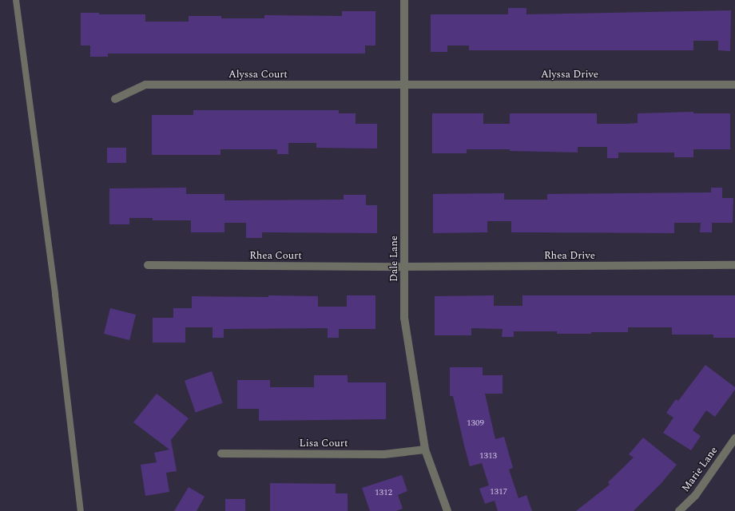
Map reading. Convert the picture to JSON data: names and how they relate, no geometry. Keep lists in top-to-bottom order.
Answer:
{
  "streets": {
    "street": [
      "Alyssa Court",
      "Alyssa Drive",
      "Rhea Court",
      "Rhea Drive",
      "Dale Lane",
      "Lisa Court",
      "Marie Lane"
    ]
  },
  "crossings": [
    ["Alyssa Court", "Alyssa Drive"],
    ["Alyssa Court", "Dale Lane"],
    ["Alyssa Drive", "Dale Lane"],
    ["Rhea Court", "Rhea Drive"],
    ["Rhea Court", "Dale Lane"],
    ["Rhea Drive", "Dale Lane"],
    ["Dale Lane", "Lisa Court"]
  ],
  "house_numbers": [
    "1309",
    "1313",
    "1317",
    "1312"
  ]
}
